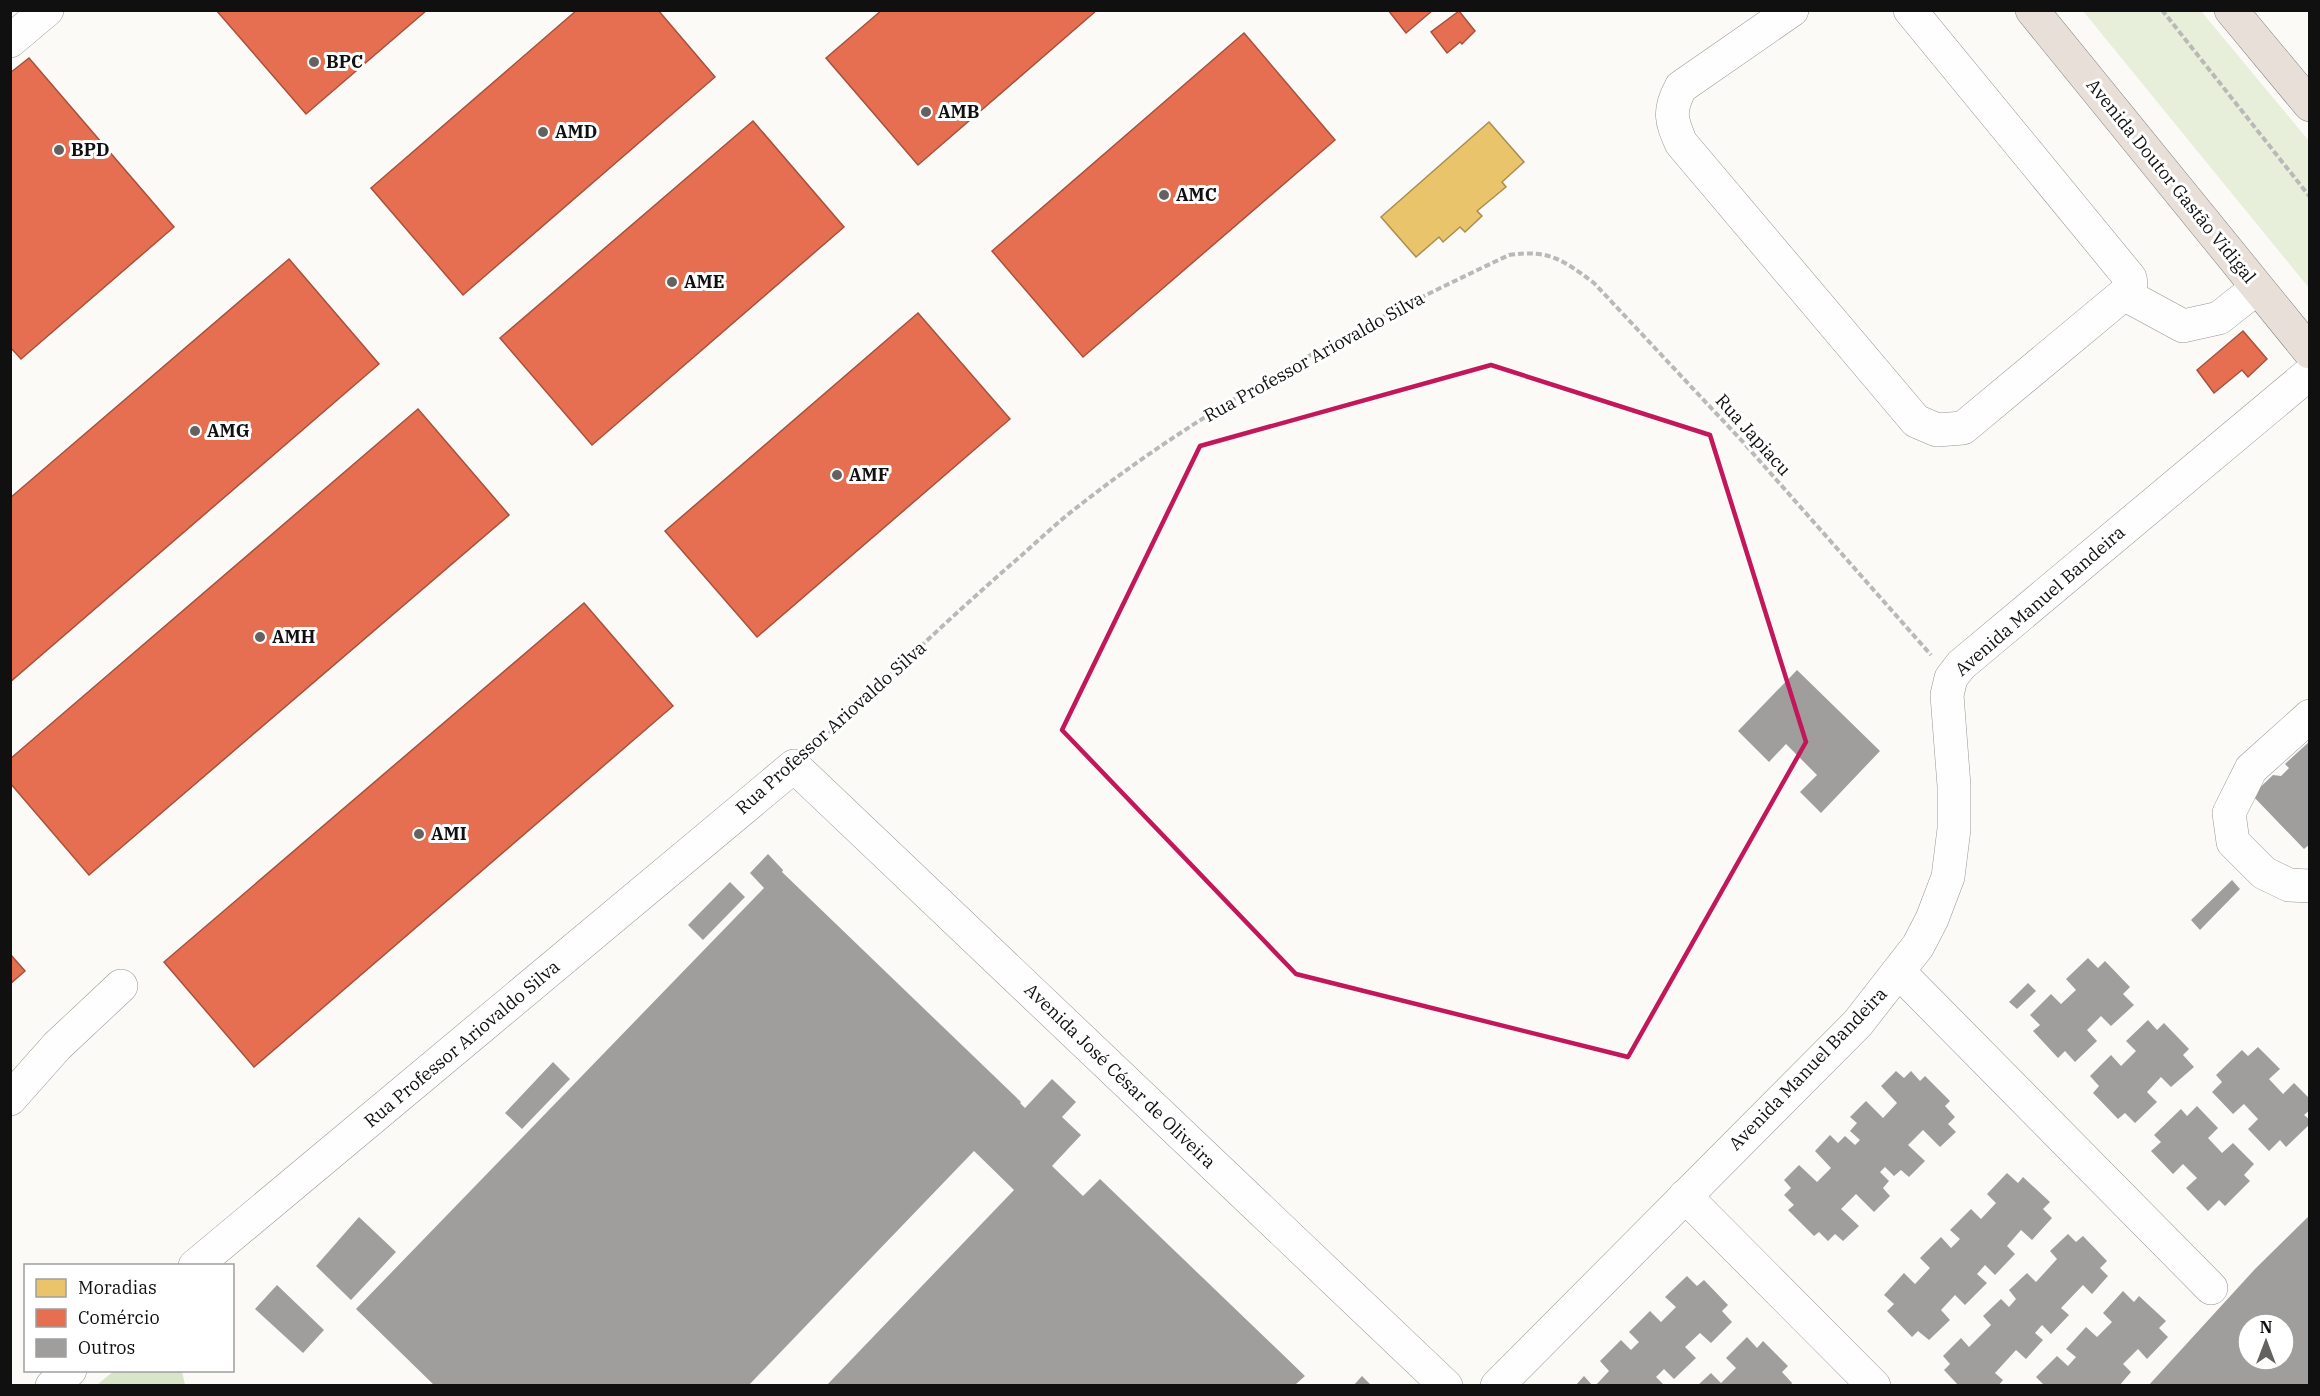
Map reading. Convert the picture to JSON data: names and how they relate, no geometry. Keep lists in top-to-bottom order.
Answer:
{
  "streets": {
    "highway": ["Avenida Doutor Gastão Vidigal"],
    "street": ["Rua Professor Ariovaldo Silva", "Avenida Manuel Bandeira", "Avenida José César de Oliveira"],
    "path": ["Rua Japiacu"]
  },
  "crossings": [
    ["Rua Professor Ariovaldo Silva", "Rua Japiacu"],
    ["Rua Professor Ariovaldo Silva", "Avenida José César de Oliveira"],
    ["Rua Japiacu", "Avenida Manuel Bandeira"]
  ],
  "places": [
    "BPC",
    "AMB",
    "AMD",
    "BPD",
    "AMC",
    "AME",
    "AMG",
    "AMF",
    "AMH",
    "AMI"
  ],
  "legend": ["Moradias", "Comércio", "Outros"],
  "north": "top"
}
